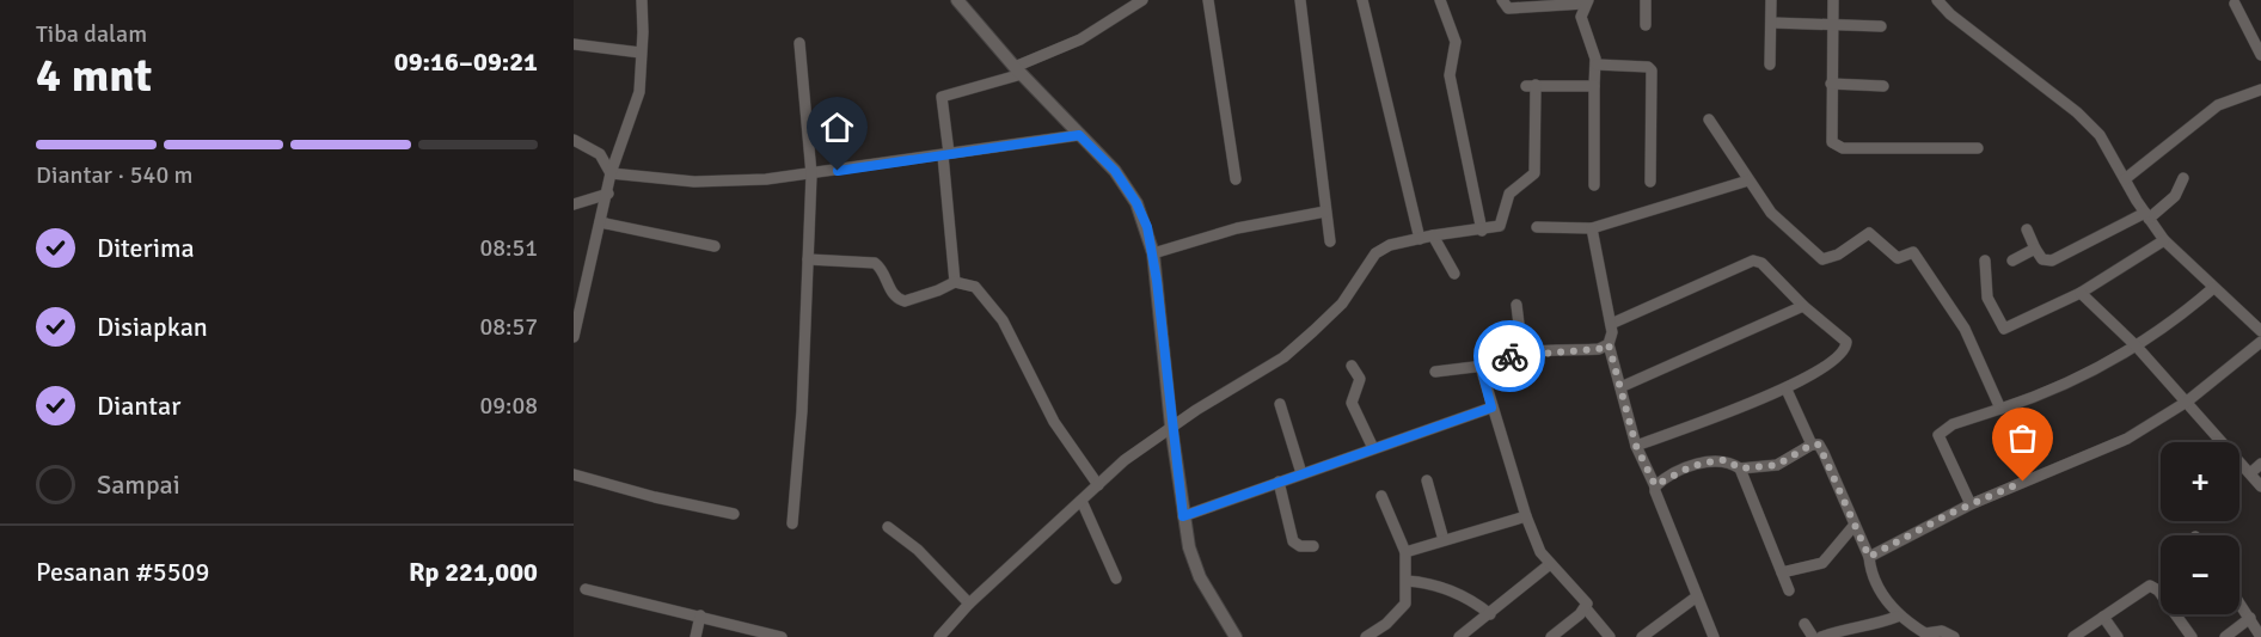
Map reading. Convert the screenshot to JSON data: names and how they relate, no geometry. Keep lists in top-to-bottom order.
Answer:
{
  "page": {
    "heading": ["4 mnt", "Tiba dalam", "09:16–09:21"],
    "panel": ["Pesanan #5509", "Rp 221,000"],
    "bar": "Diantar · 540 m",
    "list": [
      ["Diterima", "08:51"],
      ["Disiapkan", "08:57"],
      ["Diantar", "09:08"],
      "Sampai"
    ],
    "map_buttons": ["+", "−"]
  }
}
